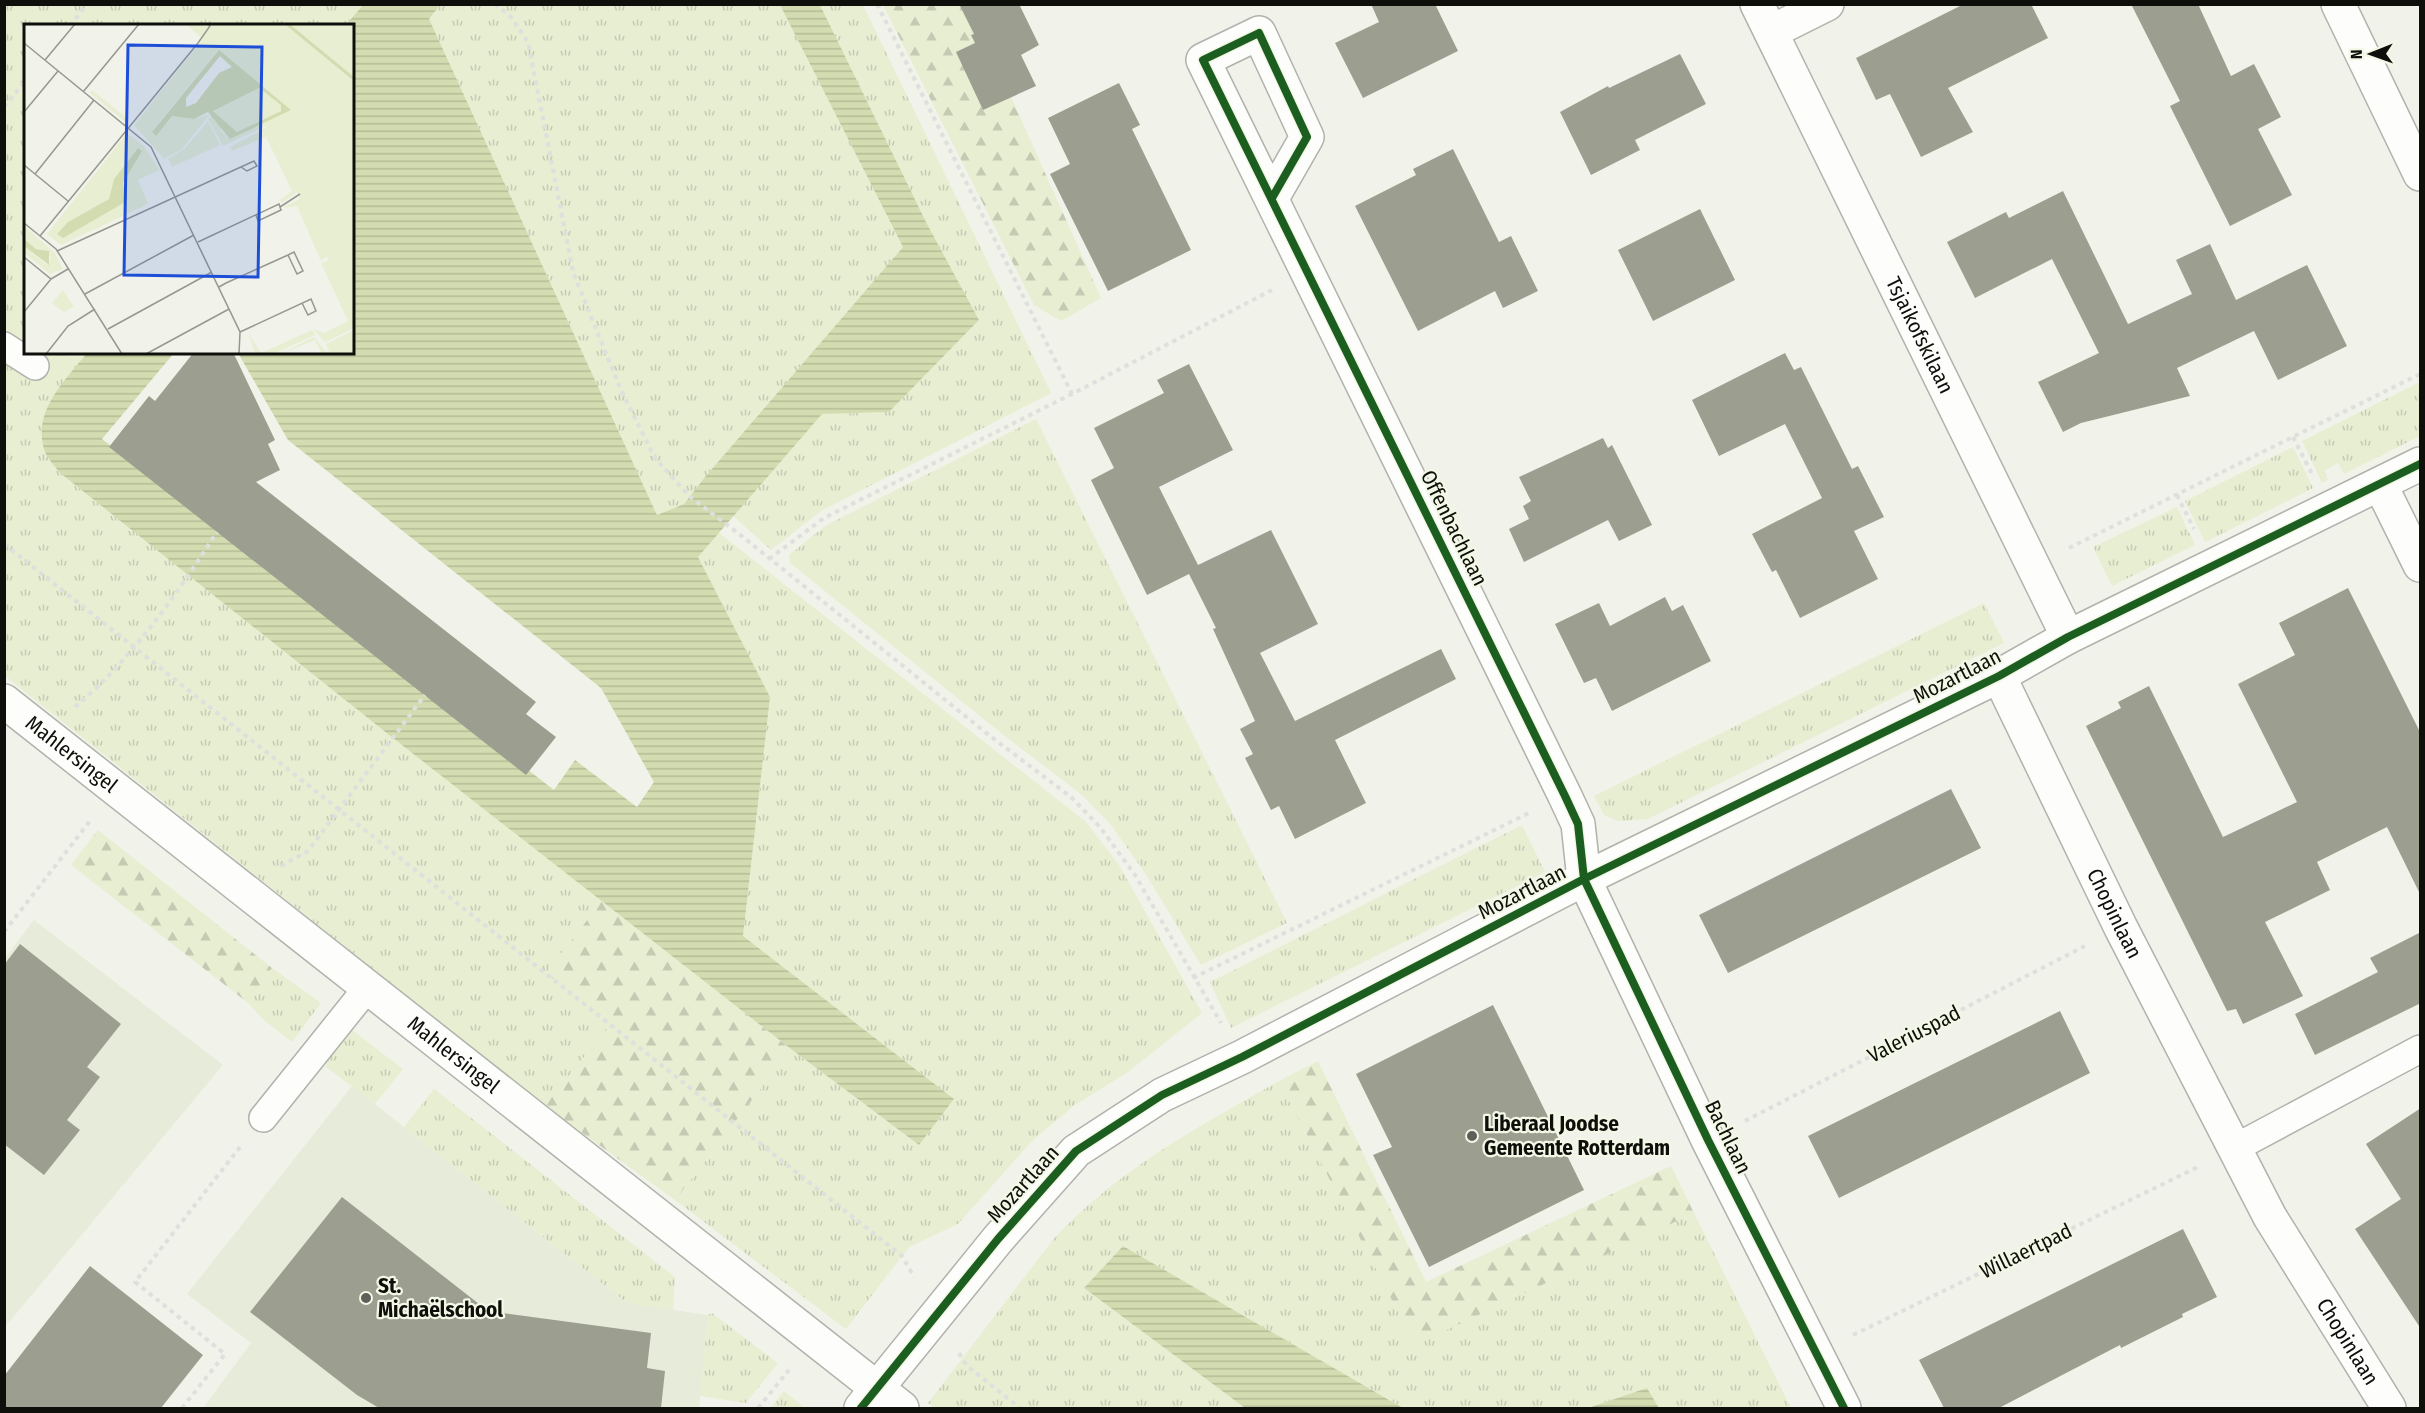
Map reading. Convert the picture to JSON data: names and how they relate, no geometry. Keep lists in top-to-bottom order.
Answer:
{
  "streets": {
    "street": [
      "Tsjaikofskilaan",
      "Offenbachlaan",
      "Mozartlaan",
      "Mahlersingel",
      "Chopinlaan",
      "Bachlaan"
    ],
    "path": ["Valeriuspad", "Willaertpad"]
  },
  "crossings": [
    ["Tsjaikofskilaan", "Mozartlaan"],
    ["Offenbachlaan", "Mozartlaan"],
    ["Offenbachlaan", "Bachlaan"],
    ["Mozartlaan", "Mahlersingel"],
    ["Mozartlaan", "Chopinlaan"],
    ["Mozartlaan", "Bachlaan"],
    ["Chopinlaan", "Valeriuspad"],
    ["Chopinlaan", "Willaertpad"],
    ["Valeriuspad", "Bachlaan"],
    ["Bachlaan", "Willaertpad"]
  ],
  "places": ["Liberaal Joodse Gemeente Rotterdam", "St. Michaëlschool"],
  "north": "left"
}
